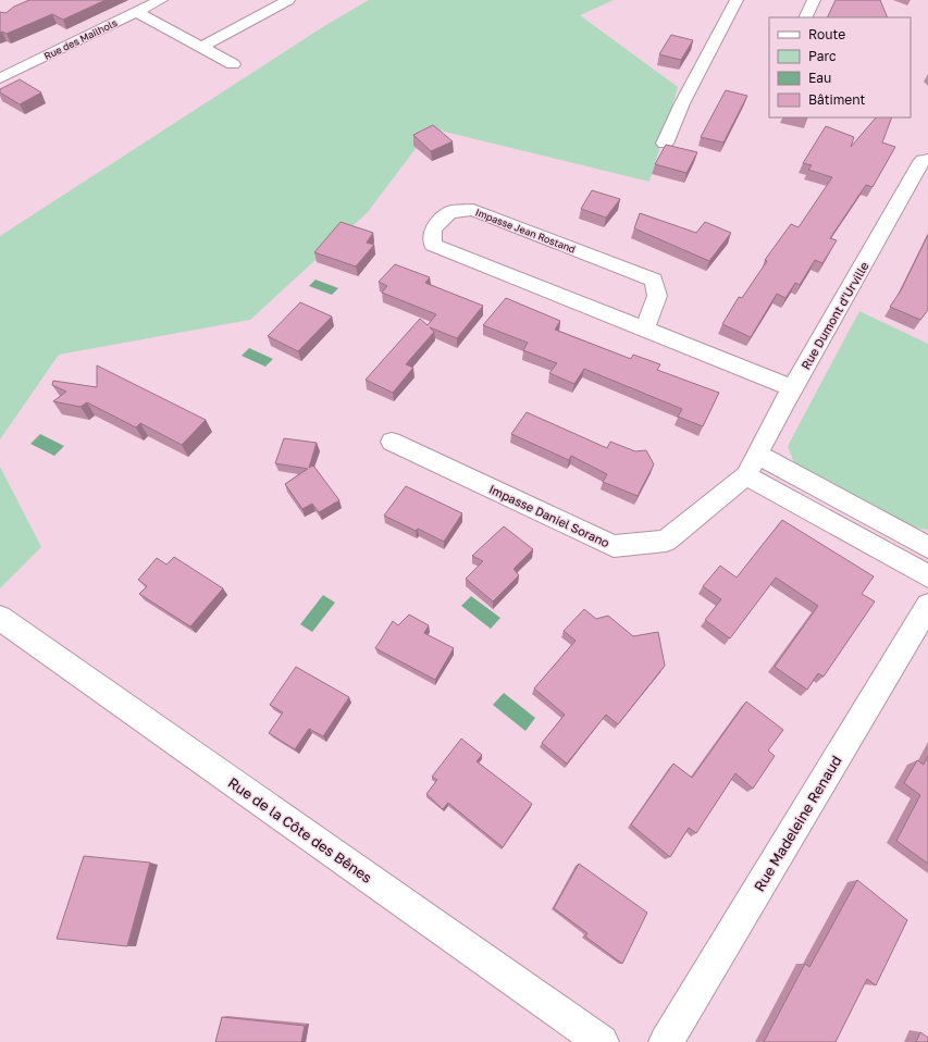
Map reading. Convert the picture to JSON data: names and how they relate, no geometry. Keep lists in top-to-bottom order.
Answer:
{
  "streets": {
    "street": [
      "Rue des Mailhols",
      "Impasse Jean Rostand",
      "Rue Dumont d'Urville",
      "Impasse Daniel Sorano",
      "Rue Madeleine Renaud",
      "Rue de la Côte des Bênes"
    ]
  },
  "crossings": [
    ["Impasse Jean Rostand", "Rue Dumont d'Urville"],
    ["Rue Dumont d'Urville", "Impasse Daniel Sorano"]
  ],
  "legend": [
    "Route",
    "Parc",
    "Eau",
    "Bâtiment"
  ]
}
